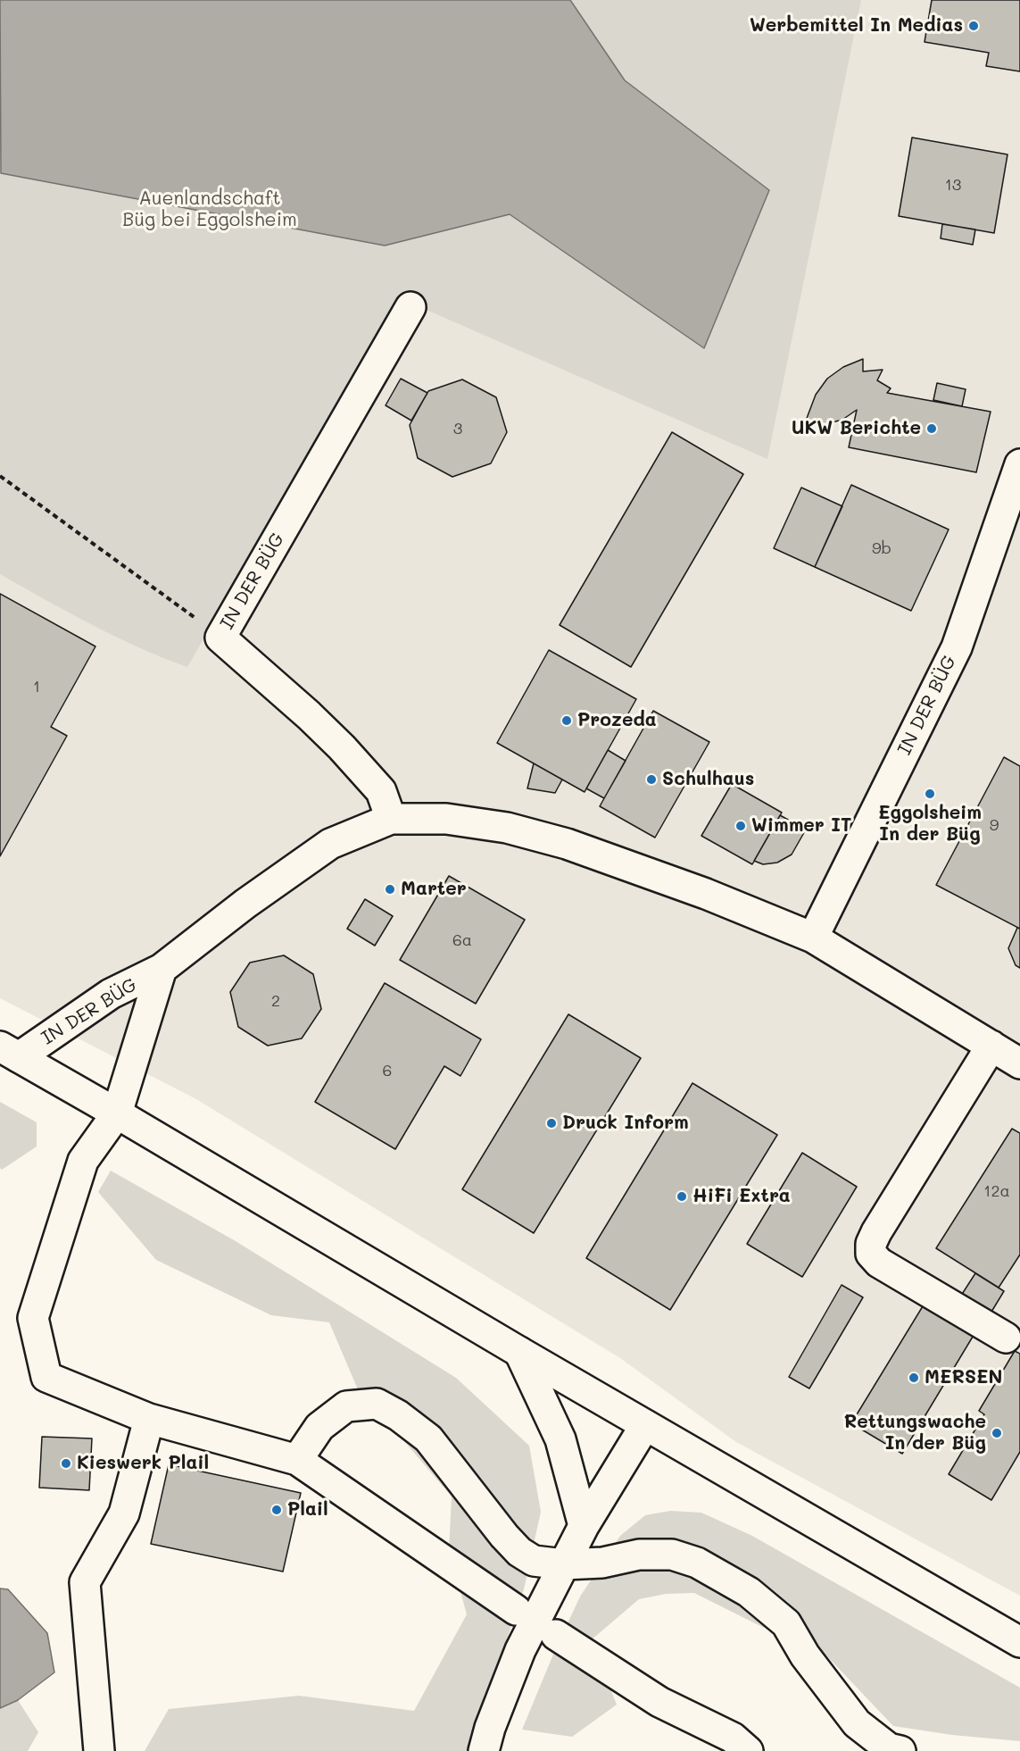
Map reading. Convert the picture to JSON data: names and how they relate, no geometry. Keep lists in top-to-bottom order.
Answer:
{
  "streets": {
    "street": ["IN DER BÜG"]
  },
  "parks": ["Auenlandschaft Büg bei Eggolsheim"],
  "places": [
    "Werbemittel In Medias",
    "UKW Berichte",
    "Prozeda",
    "Schulhaus",
    "Eggolsheim In der Büg",
    "Wimmer IT",
    "Marter",
    "Druck Inform",
    "HiFi Extra",
    "MERSEN",
    "Rettungswache In der Büg",
    "Kieswerk Plail",
    "Plail"
  ],
  "house_numbers": [
    "13",
    "3",
    "9b",
    "1",
    "9",
    "6a",
    "2",
    "6",
    "12a"
  ]
}
